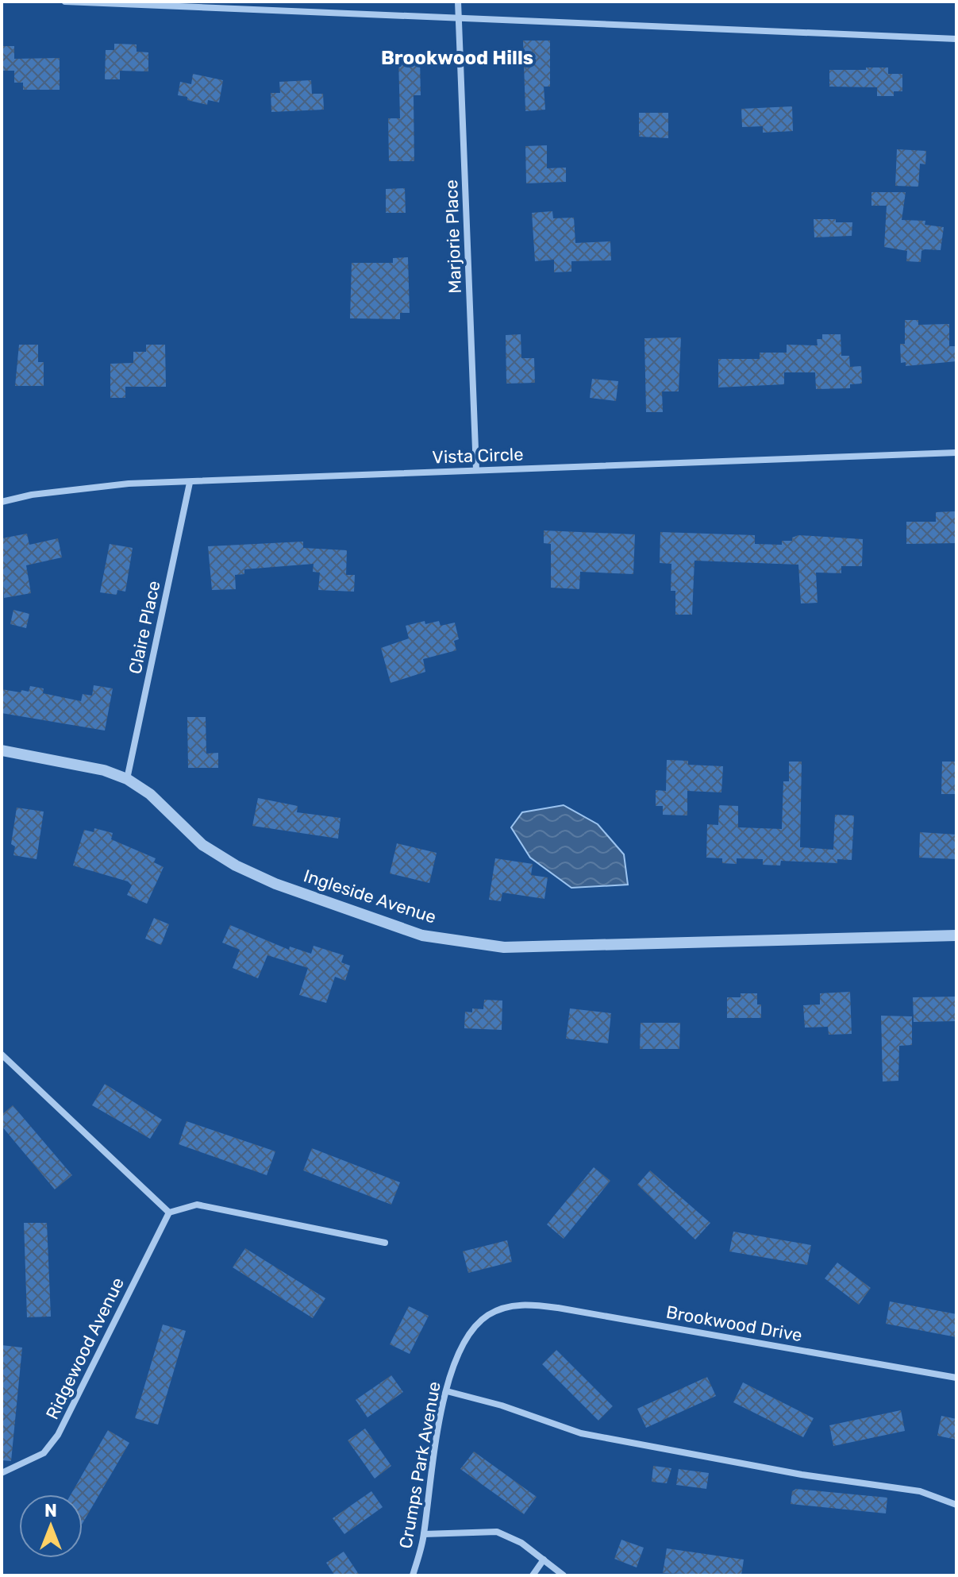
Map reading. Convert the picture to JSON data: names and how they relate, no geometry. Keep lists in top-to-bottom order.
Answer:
{
  "streets": {
    "street": [
      "Marjorie Place",
      "Vista Circle",
      "Claire Place",
      "Ingleside Avenue",
      "Brookwood Drive",
      "Ridgewood Avenue",
      "Crumps Park Avenue"
    ]
  },
  "crossings": [
    ["Marjorie Place", "Vista Circle"],
    ["Vista Circle", "Claire Place"],
    ["Claire Place", "Ingleside Avenue"],
    ["Brookwood Drive", "Crumps Park Avenue"]
  ],
  "districts": ["Brookwood Hills"],
  "north": "top"
}
